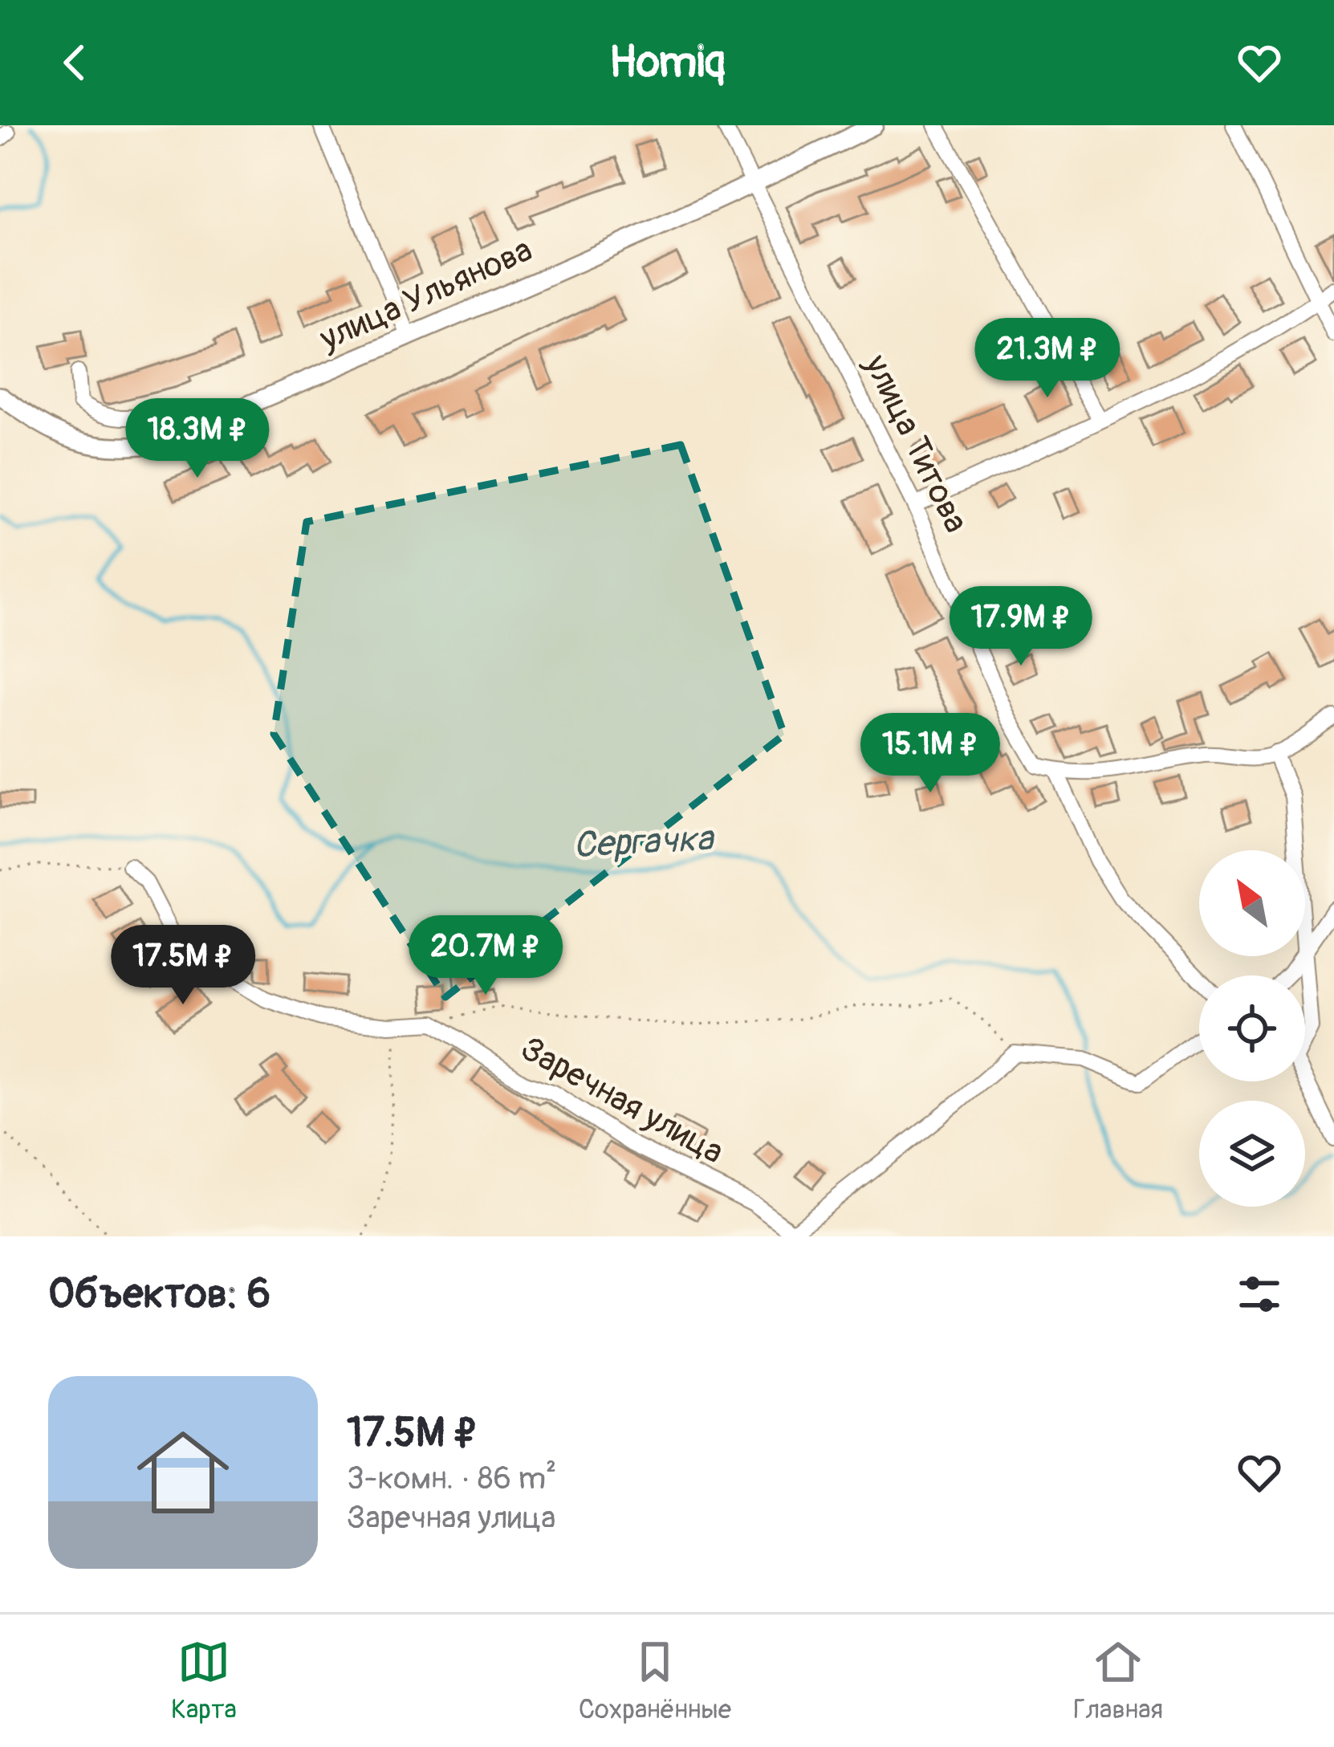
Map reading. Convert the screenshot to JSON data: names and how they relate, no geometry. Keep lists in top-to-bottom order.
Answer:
{
  "streets": {
    "main road": ["улица Ульянова"],
    "street": ["улица Титова", "Заречная улица"]
  },
  "crossings": [
    ["улица Ульянова", "улица Титова"]
  ],
  "water": ["Сергачка"],
  "north": "top left",
  "page": {
    "header": "Homiq",
    "price": [
      "21.3M ₽",
      "18.3M ₽",
      "17.9M ₽",
      "15.1M ₽",
      "20.7M ₽",
      "17.5M ₽"
    ],
    "heading": "Объектов: 6",
    "list": [
      {
        "name": "17.5M ₽",
        "note": "3-комн. · 86 m² · Заречная улица"
      }
    ],
    "tabs": ["Карта", "Сохранённые", "Главная"]
  }
}
